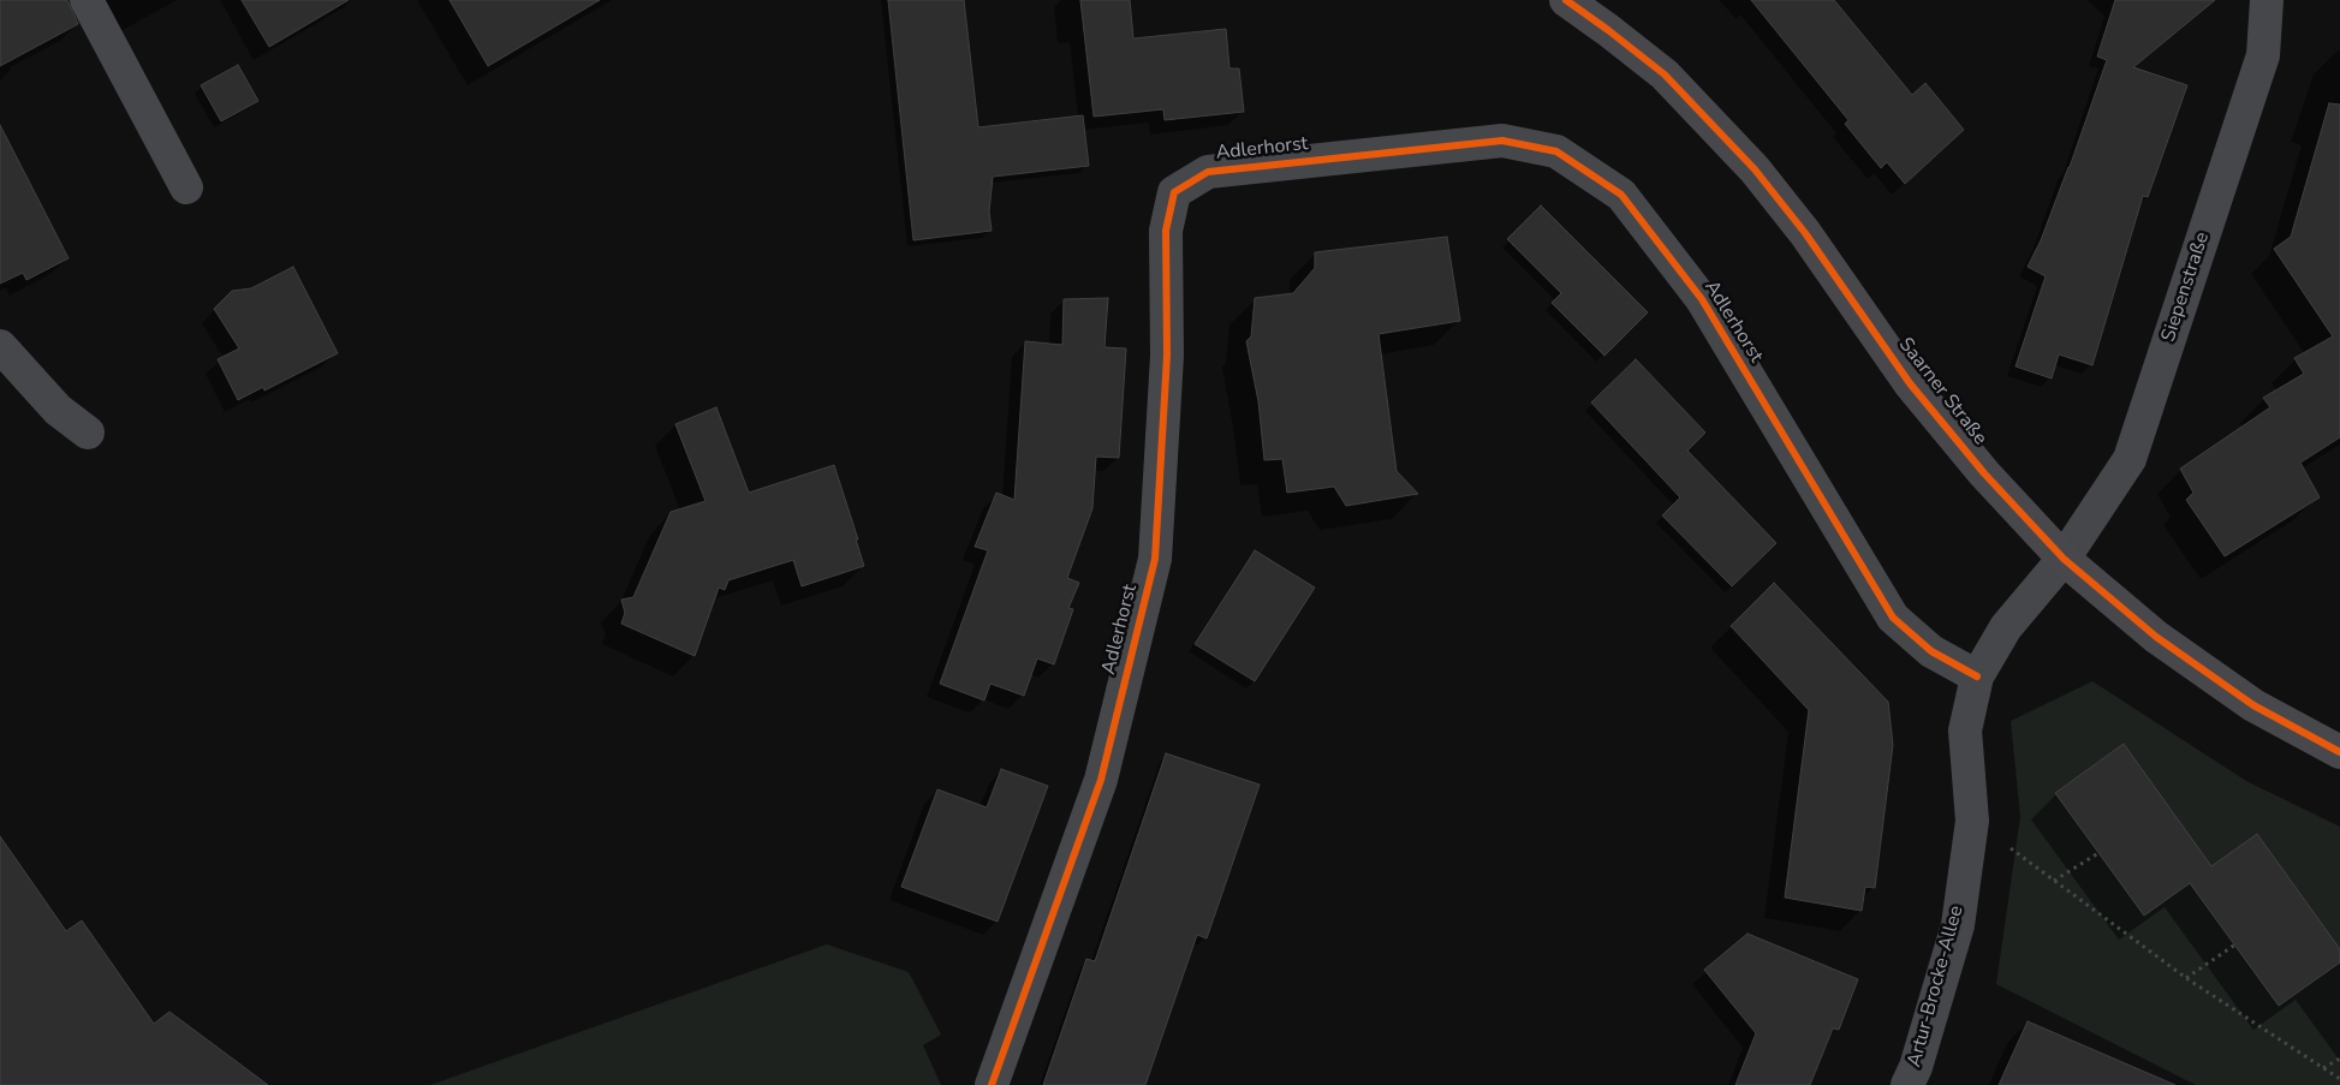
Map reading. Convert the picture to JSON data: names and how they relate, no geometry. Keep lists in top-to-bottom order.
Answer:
{
  "streets": {
    "main road": ["Saarner Straße"],
    "street": ["Adlerhorst", "Siepenstraße", "Artur-Brocke-Allee"]
  },
  "crossings": [
    ["Adlerhorst", "Artur-Brocke-Allee"],
    ["Siepenstraße", "Saarner Straße"],
    ["Siepenstraße", "Artur-Brocke-Allee"],
    ["Saarner Straße", "Artur-Brocke-Allee"]
  ]
}
